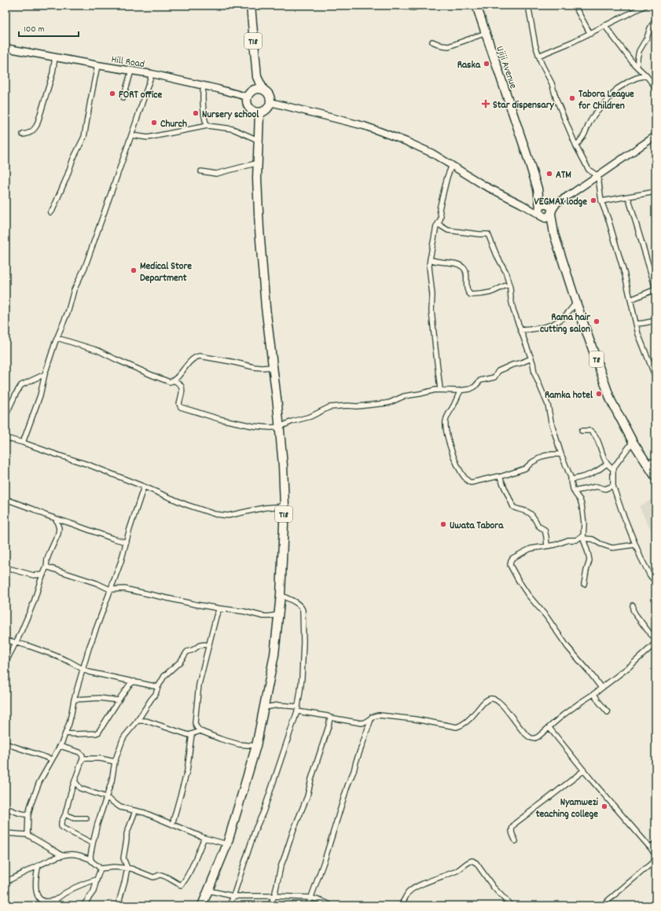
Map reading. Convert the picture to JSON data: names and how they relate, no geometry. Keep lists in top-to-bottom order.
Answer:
{
  "streets": {
    "highway": ["T18", "Ujiji Avenue", "T8"],
    "main road": ["Hill Road"]
  },
  "crossings": [
    ["T18", "Hill Road"],
    ["Ujiji Avenue", "T8"]
  ],
  "places": {
    "other": [
      "Raska",
      "FORT office",
      "Tabora League for Children",
      "Nursery school",
      "Church",
      "ATM",
      "VEGMAX lodge",
      "Medical Store Department",
      "Rama hair cutting salon",
      "Ramka hotel",
      "Uwata Tabora",
      "Nyamwezi teaching college"
    ],
    "health": ["Star dispensary"]
  },
  "scale_bar": "100 m"
}
